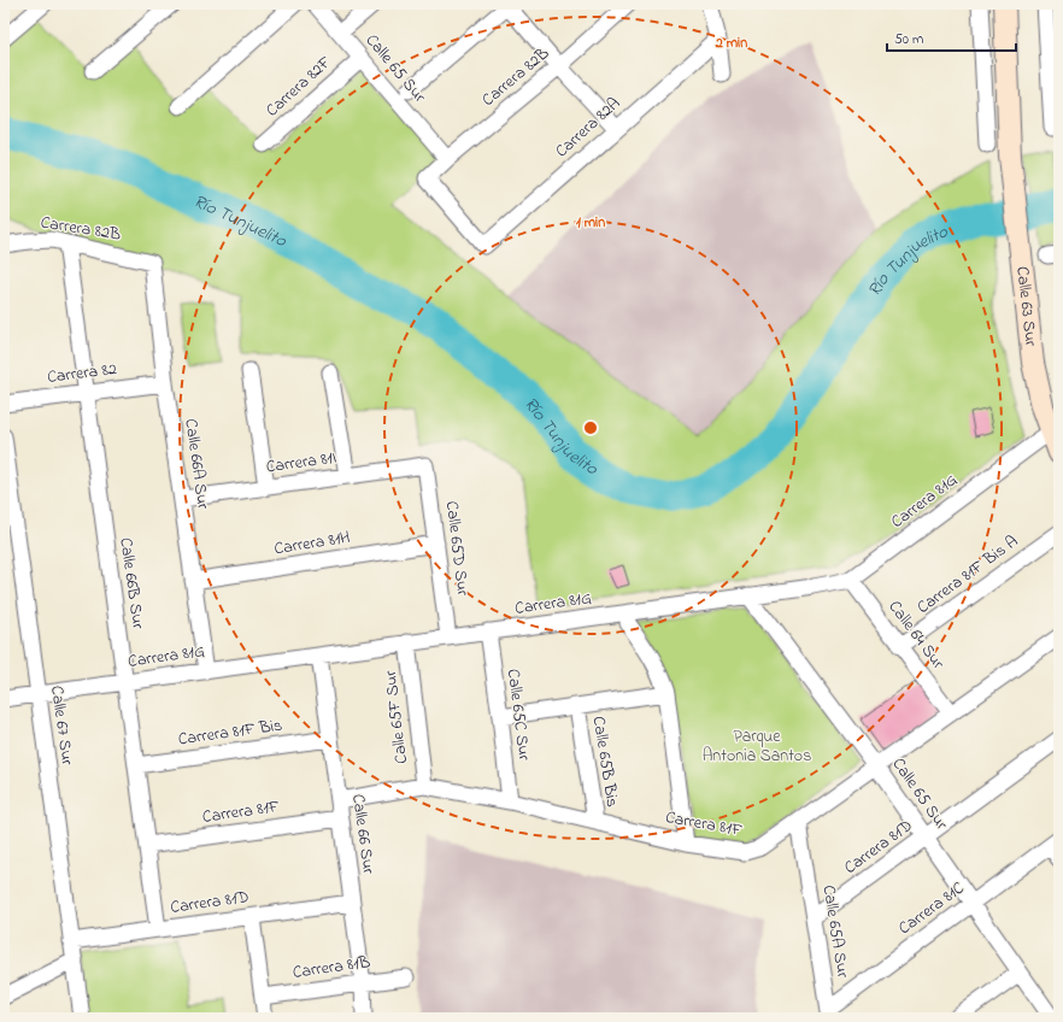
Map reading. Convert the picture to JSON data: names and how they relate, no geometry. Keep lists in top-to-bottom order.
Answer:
{
  "streets": {
    "street": [
      "Calle 65 Sur",
      "Carrera 82B",
      "Carrera 82F",
      "Carrera 82A",
      "Calle 63 Sur",
      "Carrera 82",
      "Carrera 81I",
      "Calle 66A Sur",
      "Carrera 81G",
      "Carrera 81H",
      "Calle 65D Sur",
      "Carrera 81F Bis A",
      "Calle 66B Sur",
      "Calle 64 Sur",
      "Calle 65C Sur",
      "Calle 65F Sur",
      "Calle 67 Sur",
      "Carrera 81F Bis",
      "Calle 65B Bis",
      "Carrera 81F",
      "Calle 66 Sur",
      "Carrera 81D",
      "Carrera 81C",
      "Calle 65A Sur",
      "Carrera 81B"
    ]
  },
  "crossings": [
    ["Calle 65 Sur", "Carrera 82B"],
    ["Calle 65 Sur", "Carrera 82F"],
    ["Calle 65 Sur", "Carrera 81G"],
    ["Calle 65 Sur", "Carrera 81F"],
    ["Calle 65 Sur", "Carrera 81D"],
    ["Calle 65 Sur", "Carrera 81C"],
    ["Carrera 82B", "Carrera 82A"],
    ["Carrera 82B", "Calle 66A Sur"],
    ["Carrera 82B", "Calle 66B Sur"],
    ["Calle 63 Sur", "Carrera 81G"],
    ["Carrera 82", "Calle 66A Sur"],
    ["Carrera 82", "Calle 66B Sur"],
    ["Carrera 81I", "Calle 66A Sur"],
    ["Carrera 81I", "Calle 65D Sur"],
    ["Calle 66A Sur", "Carrera 81G"],
    ["Calle 66A Sur", "Carrera 81H"],
    ["Carrera 81G", "Calle 65D Sur"],
    ["Carrera 81G", "Calle 66B Sur"],
    ["Carrera 81G", "Calle 64 Sur"],
    ["Carrera 81G", "Calle 65C Sur"],
    ["Carrera 81G", "Calle 65F Sur"],
    ["Carrera 81G", "Calle 67 Sur"],
    ["Carrera 81G", "Calle 66 Sur"],
    ["Carrera 81H", "Calle 65D Sur"],
    ["Carrera 81F Bis A", "Calle 64 Sur"],
    ["Calle 66B Sur", "Carrera 81F Bis"],
    ["Calle 66B Sur", "Carrera 81F"],
    ["Calle 66B Sur", "Carrera 81D"],
    ["Calle 64 Sur", "Carrera 81F"],
    ["Calle 65C Sur", "Carrera 81F"],
    ["Calle 65F Sur", "Carrera 81F"],
    ["Calle 67 Sur", "Carrera 81D"],
    ["Carrera 81F Bis", "Calle 66 Sur"],
    ["Calle 65B Bis", "Carrera 81F"],
    ["Carrera 81F", "Calle 66 Sur"],
    ["Carrera 81F", "Calle 65A Sur"],
    ["Calle 66 Sur", "Carrera 81D"],
    ["Calle 66 Sur", "Carrera 81B"],
    ["Carrera 81D", "Calle 65A Sur"],
    ["Carrera 81C", "Calle 65A Sur"]
  ],
  "water": ["Río Tunjuelito"],
  "parks": ["Parque Antonia Santos"],
  "scale_bar": "50 m",
  "rings": ["2 min", "1 min"]
}
